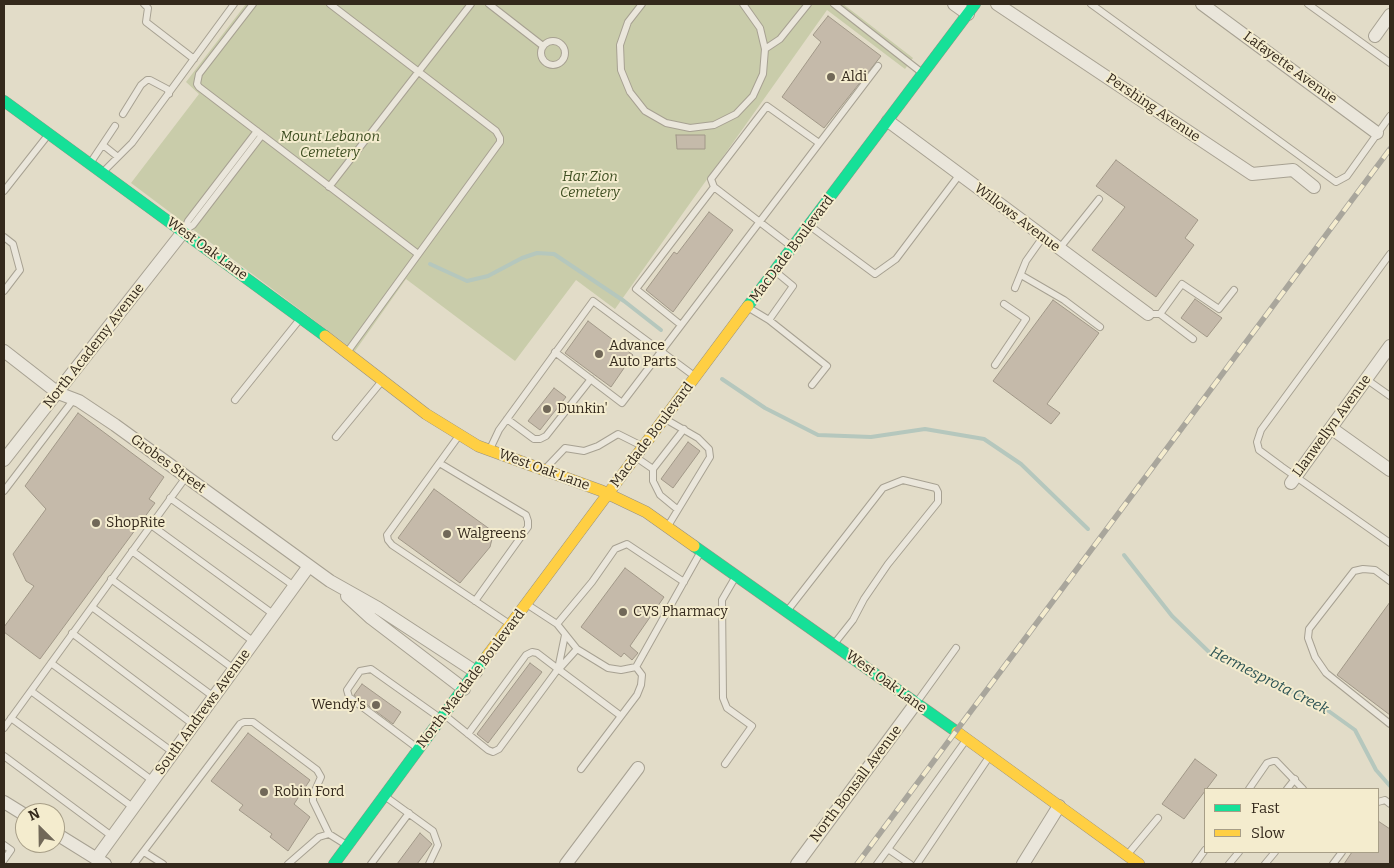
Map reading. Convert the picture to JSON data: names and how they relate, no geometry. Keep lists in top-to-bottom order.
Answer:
{
  "streets": {
    "main road": [
      "West Oak Lane",
      "MacDade Boulevard",
      "Macdade Boulevard",
      "North Macdade Boulevard"
    ],
    "street": [
      "Lafayette Avenue",
      "Pershing Avenue",
      "Willows Avenue",
      "North Academy Avenue",
      "Llanwellyn Avenue",
      "Grobes Street",
      "South Andrews Avenue",
      "North Bonsall Avenue"
    ]
  },
  "crossings": [
    ["Willows Avenue", "MacDade Boulevard"],
    ["West Oak Lane", "North Academy Avenue"],
    ["West Oak Lane", "Macdade Boulevard"],
    ["West Oak Lane", "North Macdade Boulevard"],
    ["West Oak Lane", "North Bonsall Avenue"],
    ["MacDade Boulevard", "Macdade Boulevard"],
    ["North Academy Avenue", "Grobes Street"],
    ["Macdade Boulevard", "North Macdade Boulevard"],
    ["Grobes Street", "North Macdade Boulevard"],
    ["Grobes Street", "South Andrews Avenue"]
  ],
  "water": ["Hermesprota Creek"],
  "parks": ["Mount Lebanon Cemetery", "Har Zion Cemetery"],
  "places": [
    "Aldi",
    "Advance Auto Parts",
    "Dunkin'",
    "ShopRite",
    "Walgreens",
    "CVS Pharmacy",
    "Wendy's",
    "Robin Ford"
  ],
  "legend": ["Fast", "Slow"],
  "north": "top left"
}
